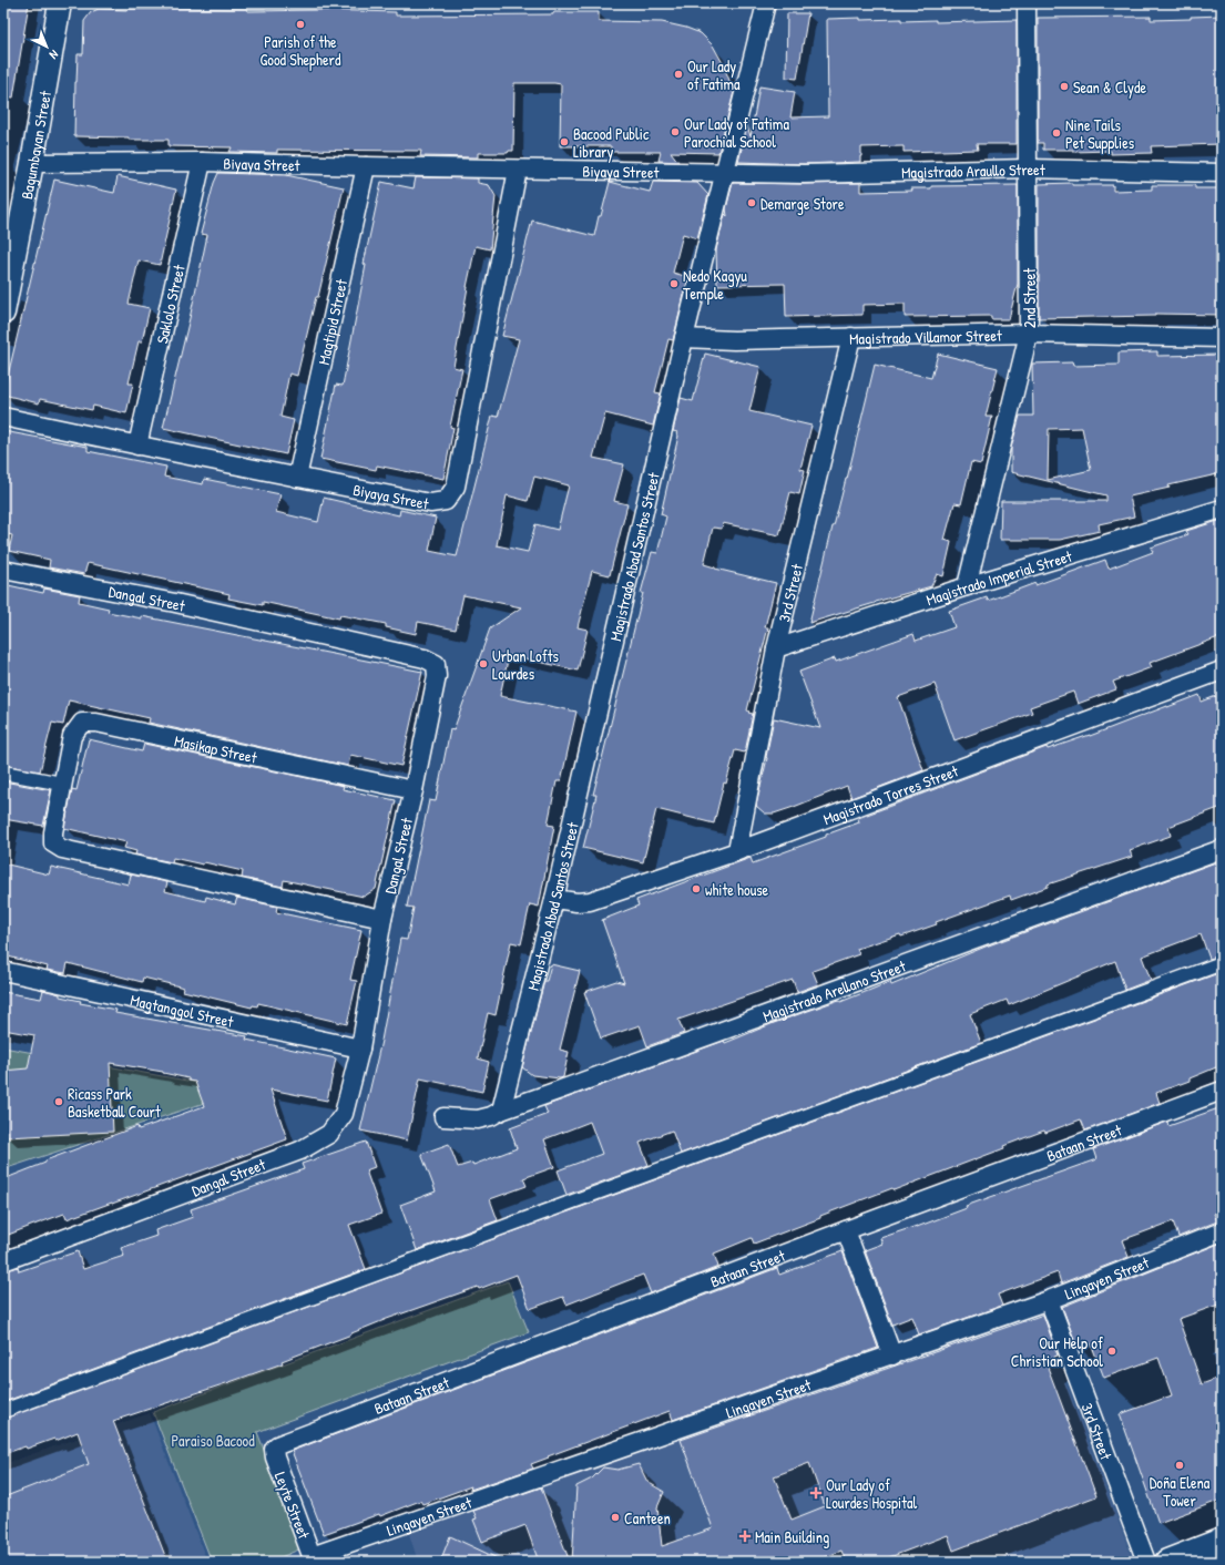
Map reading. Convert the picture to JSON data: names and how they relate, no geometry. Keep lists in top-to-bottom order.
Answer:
{
  "streets": {
    "street": [
      "Bagumbayan Street",
      "Biyaya Street",
      "Magistrado Araullo Street",
      "2nd Street",
      "Saklolo Street",
      "Magtipid Street",
      "Magistrado Villamor Street",
      "Magistrado Abad Santos Street",
      "Magistrado Imperial Street",
      "3rd Street",
      "Dangal Street",
      "Masikap Street",
      "Magistrado Torres Street",
      "Magistrado Arellano Street",
      "Magtanggol Street",
      "Bataan Street",
      "Lingayen Street",
      "Leyte Street"
    ]
  },
  "crossings": [
    ["Bagumbayan Street", "Biyaya Street"],
    ["Biyaya Street", "Magistrado Araullo Street"],
    ["Biyaya Street", "Saklolo Street"],
    ["Biyaya Street", "Magtipid Street"],
    ["Biyaya Street", "Magistrado Abad Santos Street"],
    ["Magistrado Araullo Street", "2nd Street"],
    ["Magistrado Araullo Street", "Magistrado Abad Santos Street"],
    ["2nd Street", "Magistrado Villamor Street"],
    ["2nd Street", "Magistrado Imperial Street"],
    ["Magistrado Villamor Street", "Magistrado Abad Santos Street"],
    ["Magistrado Villamor Street", "3rd Street"],
    ["Magistrado Abad Santos Street", "Magistrado Torres Street"],
    ["Magistrado Abad Santos Street", "Magistrado Arellano Street"],
    ["Magistrado Imperial Street", "3rd Street"],
    ["3rd Street", "Magistrado Torres Street"],
    ["3rd Street", "Lingayen Street"],
    ["Dangal Street", "Masikap Street"],
    ["Dangal Street", "Magtanggol Street"],
    ["Bataan Street", "Leyte Street"],
    ["Lingayen Street", "Leyte Street"]
  ],
  "parks": ["Paraiso Bacood"],
  "places": {
    "other": [
      "Parish of the Good Shepherd",
      "Our Lady of Fatima",
      "Sean & Clyde",
      "Our Lady of Fatima Parochial School",
      "Nine Tails Pet Supplies",
      "Bacood Public Library",
      "Demarge Store",
      "Nedo Kagyu Temple",
      "Urban Lofts Lourdes",
      "white house",
      "Ricass Park Basketball Court",
      "Our Help of Christian School",
      "Doña Elena Tower",
      "Canteen"
    ],
    "health": ["Our Lady of Lourdes Hospital", "Main Building"]
  },
  "north": "bottom right"
}
